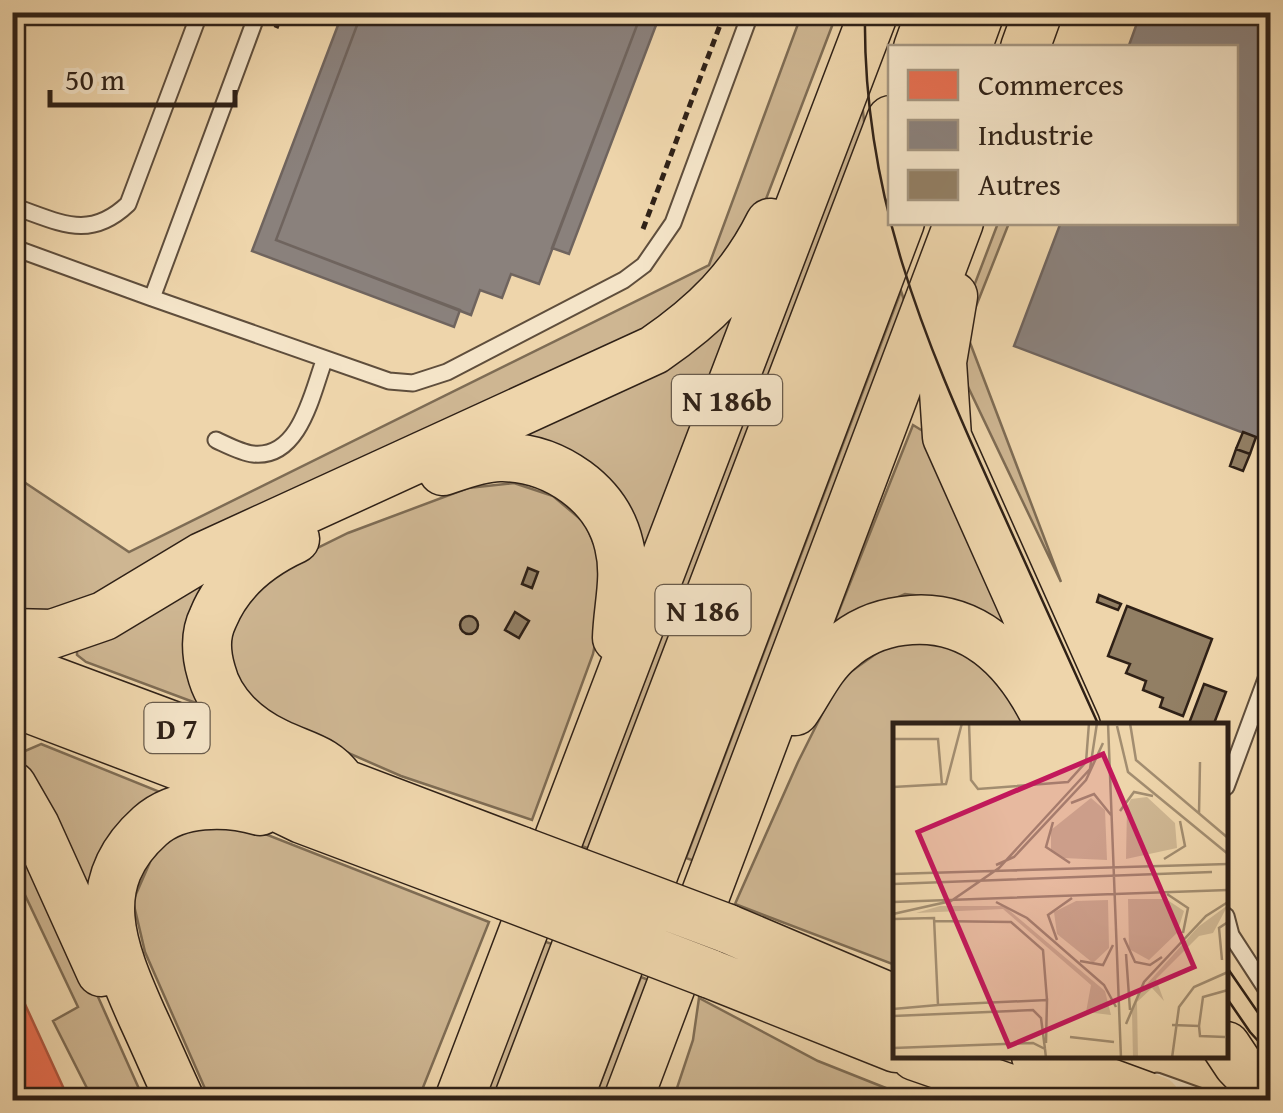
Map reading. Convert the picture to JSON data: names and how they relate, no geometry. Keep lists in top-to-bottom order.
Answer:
{
  "streets": {
    "highway": ["N 186b", "N 186", "D 7"]
  },
  "legend": ["Commerces", "Industrie", "Autres"],
  "scale_bar": "50 m"
}
